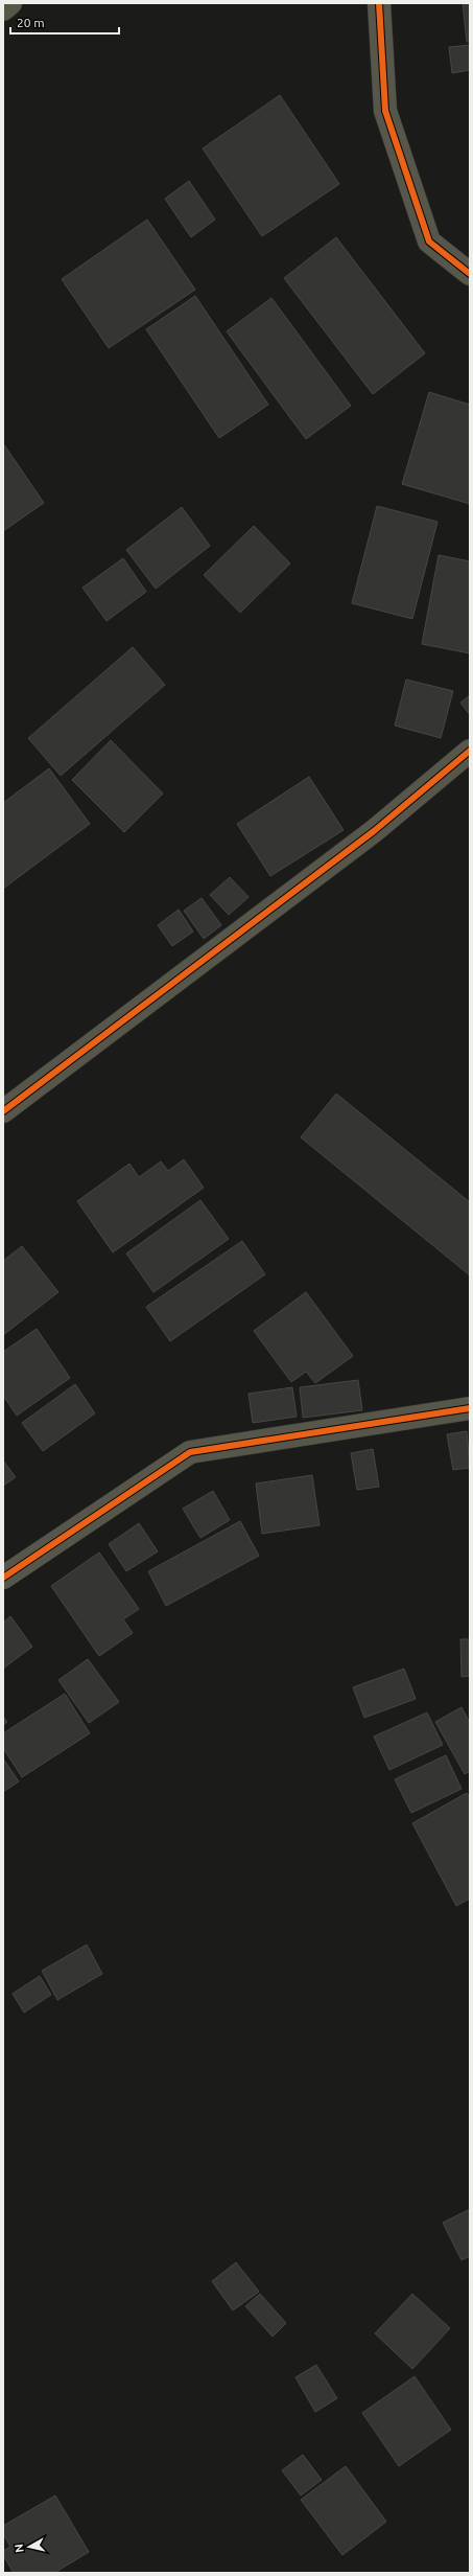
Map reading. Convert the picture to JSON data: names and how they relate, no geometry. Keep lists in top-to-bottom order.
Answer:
{
  "scale_bar": "20 m",
  "north": "left"
}
